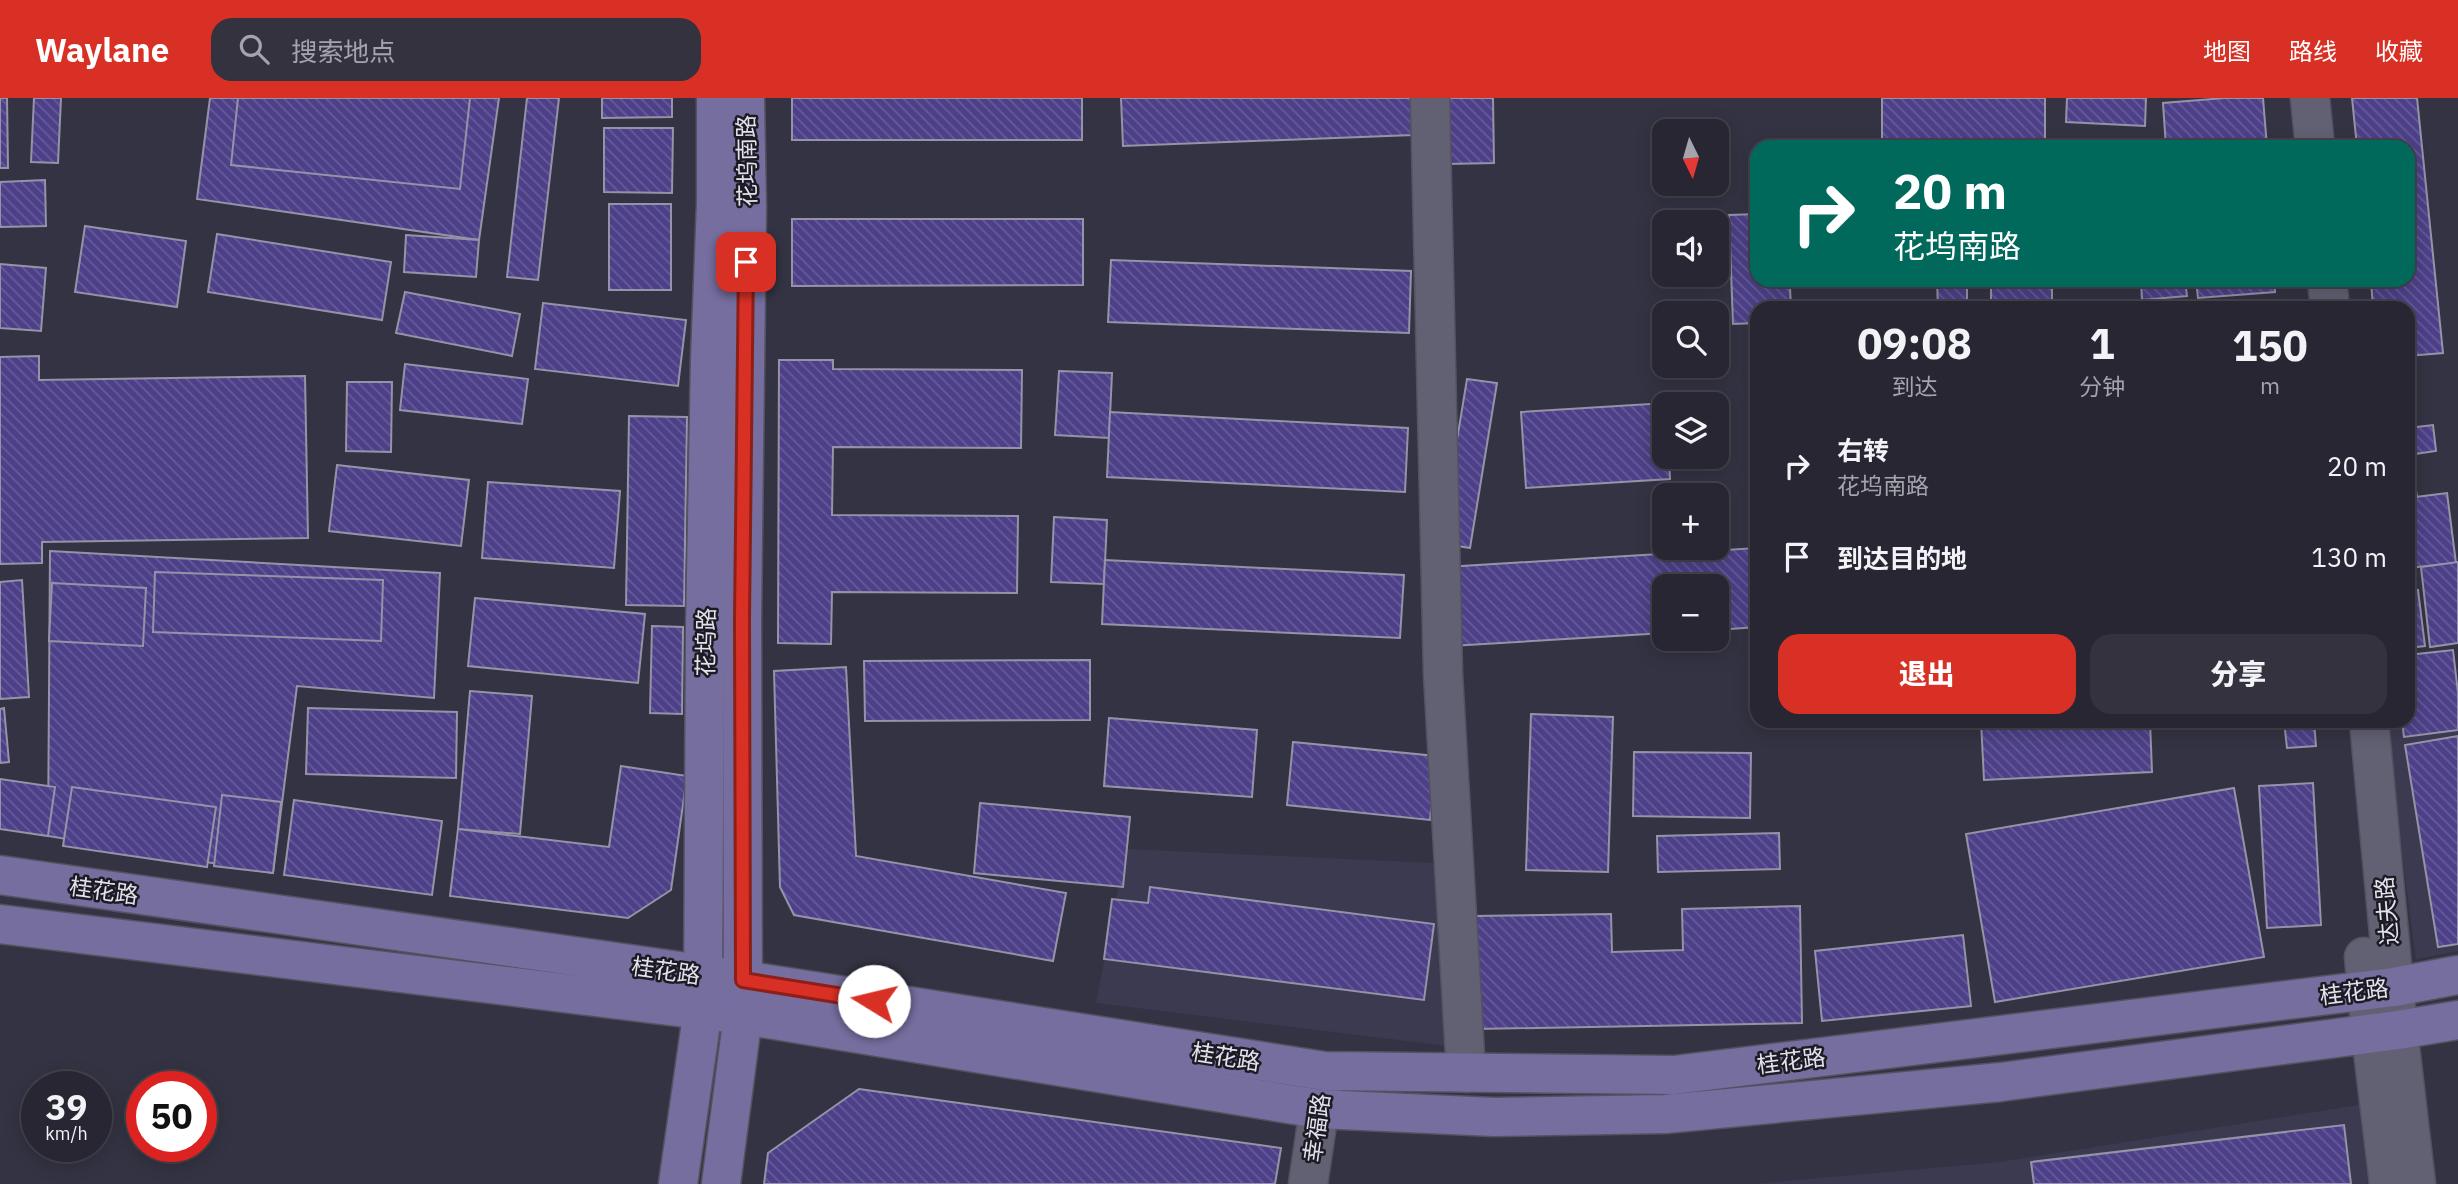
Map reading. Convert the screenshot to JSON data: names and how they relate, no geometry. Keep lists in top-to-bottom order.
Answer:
{
  "streets": {
    "main road": ["花坞南路", "花坞路", "桂花路"],
    "street": ["达夫路", "幸福路"]
  },
  "crossings": [
    ["花坞南路", "桂花路"],
    ["花坞路", "桂花路"],
    ["桂花路", "达夫路"],
    ["桂花路", "幸福路"]
  ],
  "north": "bottom",
  "page": {
    "header": "Waylane",
    "search": "搜索地点",
    "nav": ["地图", "路线", "收藏"],
    "map_buttons": ["+", "−"],
    "turn": ["20 m", "花坞南路"],
    "eta": [
      "09:08",
      "到达",
      "1",
      "分钟",
      "150",
      "m"
    ],
    "list": [
      {
        "name": "右转",
        "note": "花坞南路",
        "value": "20 m"
      },
      {
        "name": "到达目的地",
        "value": "130 m"
      }
    ],
    "buttons": ["退出", "分享"],
    "speed": "39 km/h",
    "limit": "50"
  }
}
